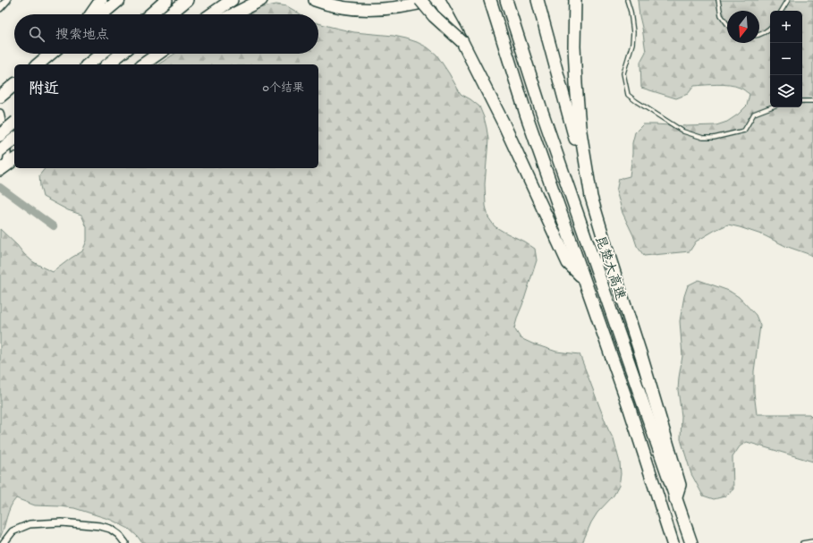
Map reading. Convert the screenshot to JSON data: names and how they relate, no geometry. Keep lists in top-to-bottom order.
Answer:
{
  "streets": {
    "highway": ["昆楚大高速"]
  },
  "north": "bottom",
  "page": {
    "map_buttons": ["+", "−"],
    "search": "搜索地点",
    "heading": ["附近", "0个结果"]
  }
}
